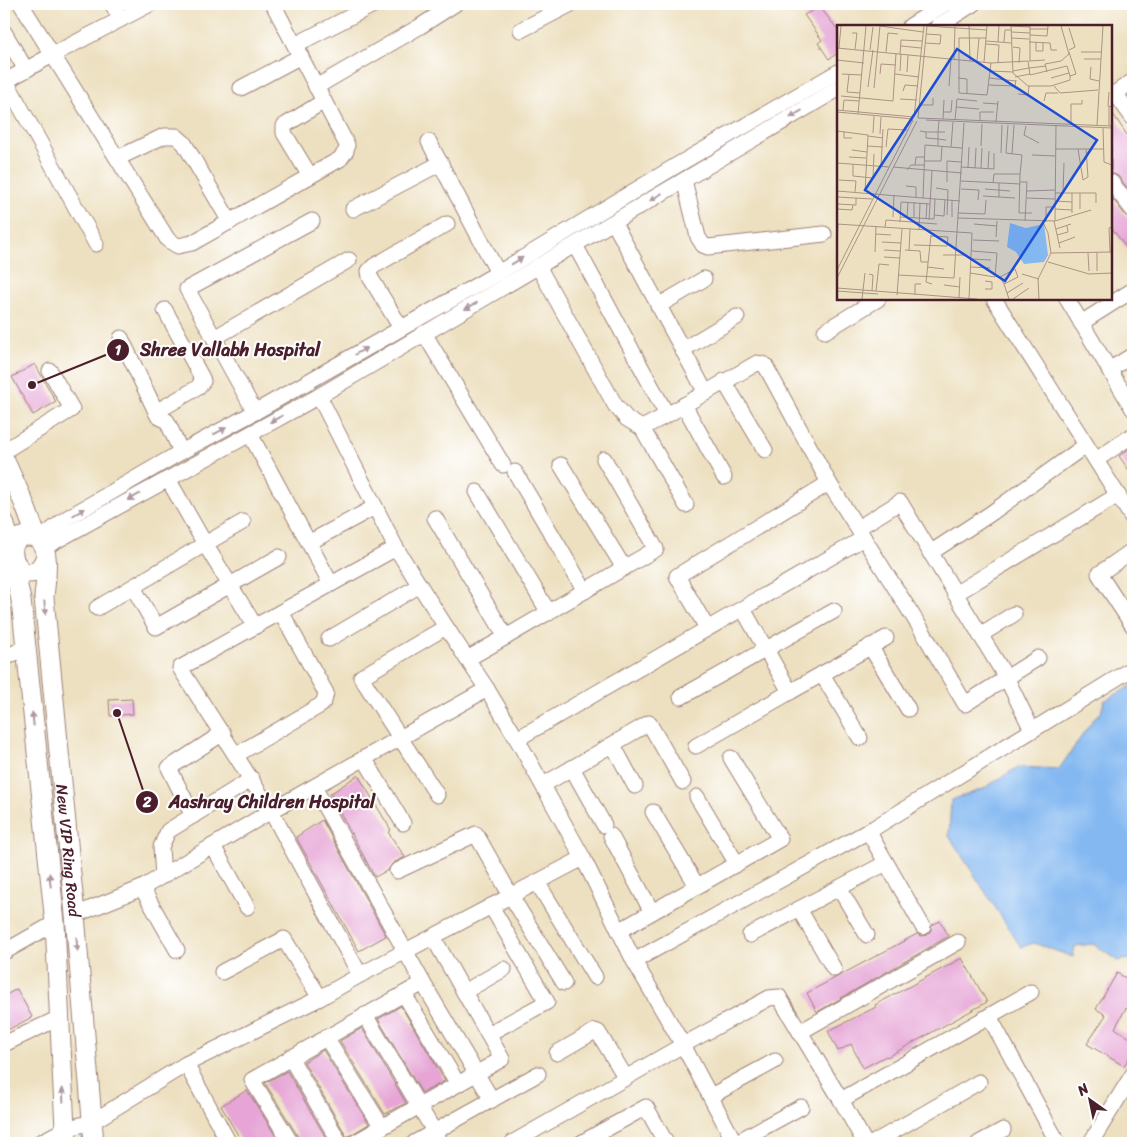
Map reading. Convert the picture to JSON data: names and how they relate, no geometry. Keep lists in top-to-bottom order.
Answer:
{
  "streets": {
    "main road": ["New VIP Ring Road"]
  },
  "places": ["Shree Vallabh Hospital", "Aashray Children Hospital"],
  "north": "top left"
}
